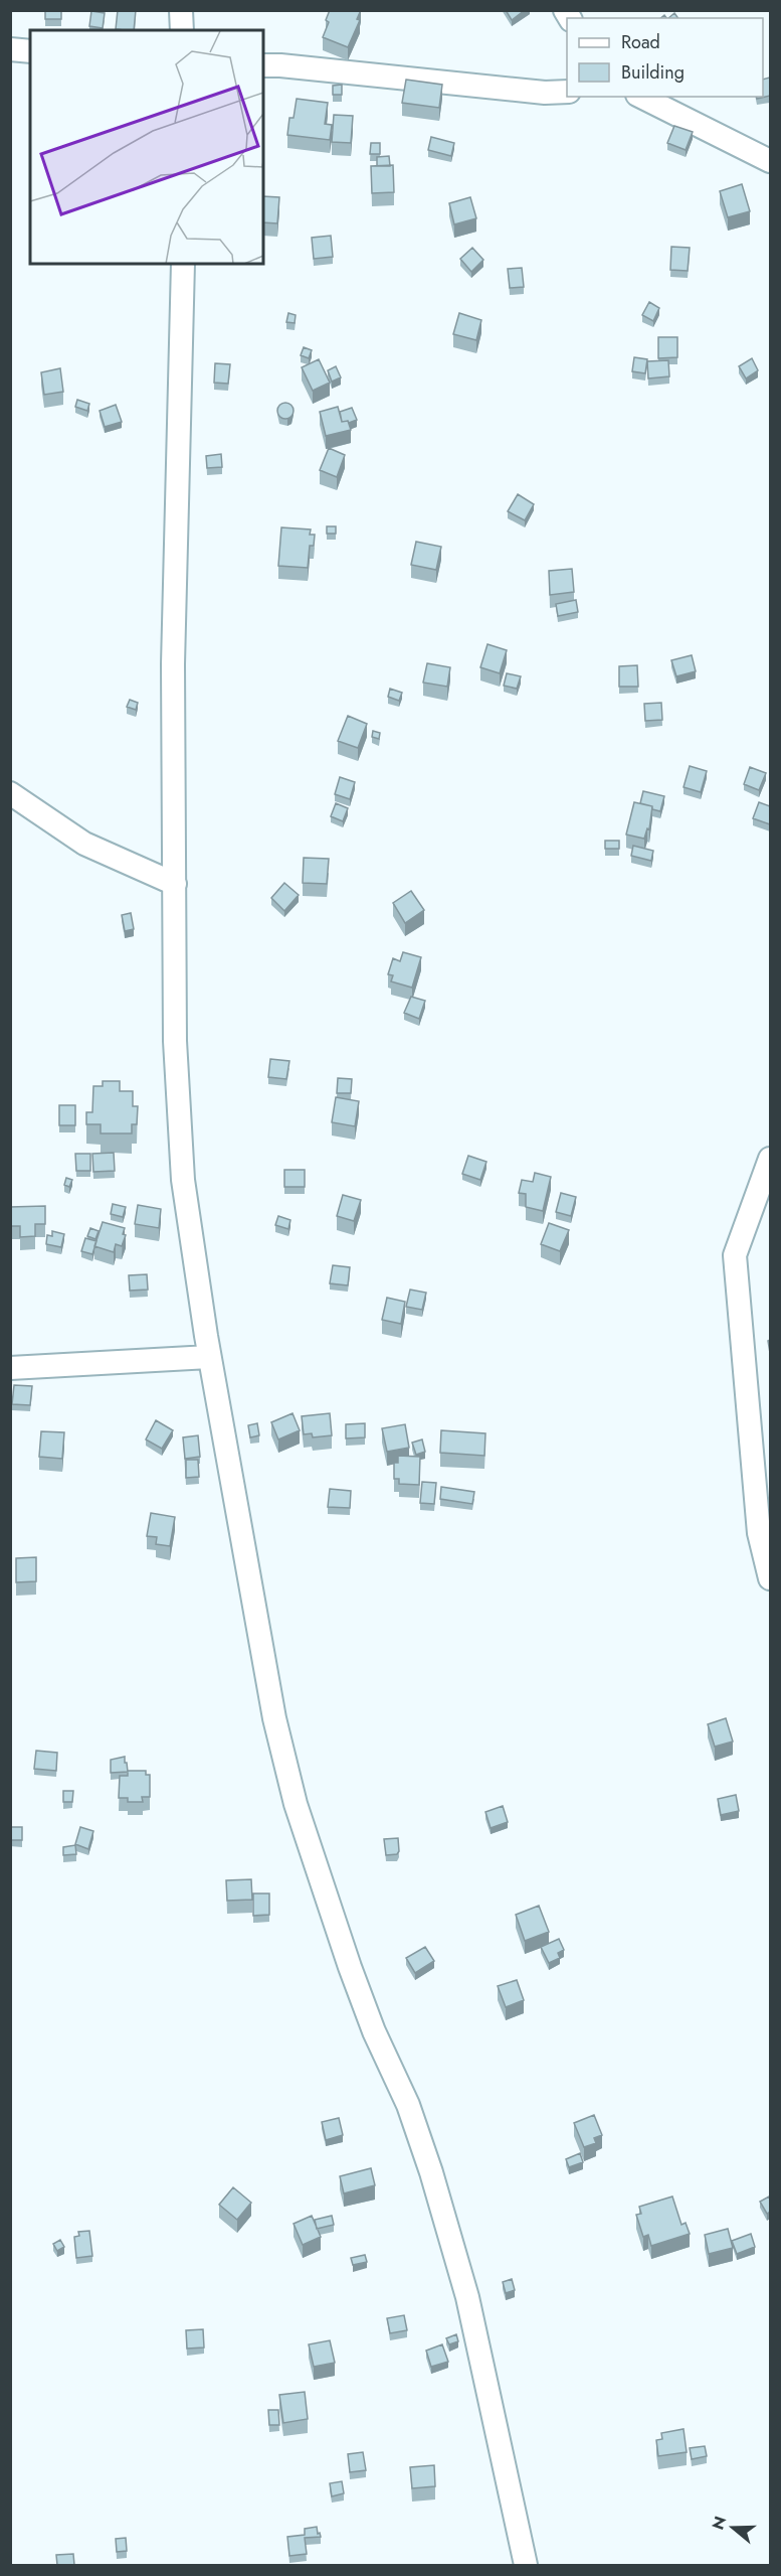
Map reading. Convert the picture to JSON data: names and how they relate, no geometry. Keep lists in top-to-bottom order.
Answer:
{
  "legend": ["Road", "Building"],
  "north": "left"
}
